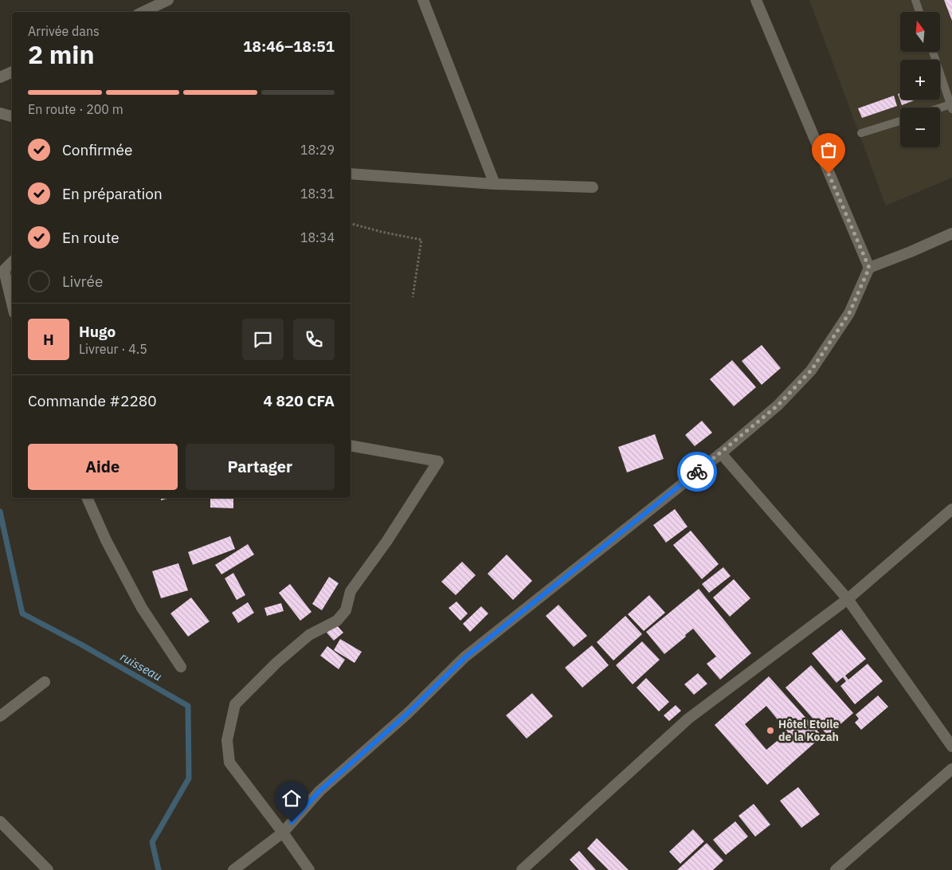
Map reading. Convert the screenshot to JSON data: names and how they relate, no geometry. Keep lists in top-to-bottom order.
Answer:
{
  "water": ["ruisseau"],
  "places": ["Hôtel Etoile de la Kozah"],
  "north": "top",
  "page": {
    "map_buttons": ["+", "−"],
    "heading": ["2 min", "Arrivée dans", "18:46–18:51"],
    "panel": [
      "Hugo",
      "Livreur · 4.5",
      "Commande #2280",
      "4 820 CFA"
    ],
    "bar": "En route · 200 m",
    "list": [
      ["Confirmée", "18:29"],
      ["En préparation", "18:31"],
      ["En route", "18:34"],
      "Livrée"
    ],
    "round": "H",
    "buttons": ["Aide", "Partager"]
  }
}
